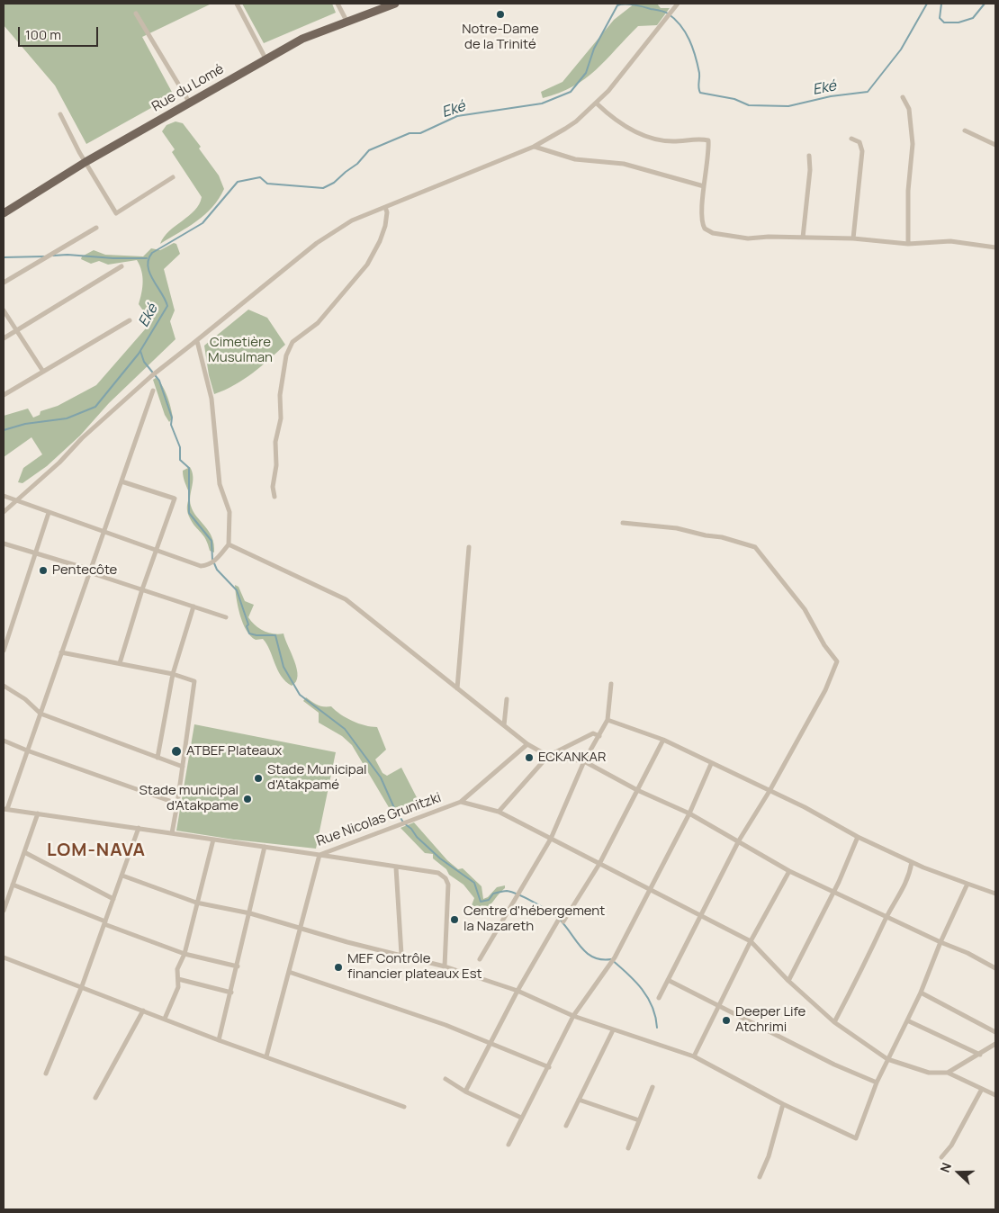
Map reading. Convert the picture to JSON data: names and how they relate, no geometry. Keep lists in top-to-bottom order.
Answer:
{
  "streets": {
    "main road": ["Rue du Lomé"],
    "street": ["Rue Nicolas Grunitzki"]
  },
  "districts": ["LOM-NAVA"],
  "water": ["Eké"],
  "parks": ["Cimetière Musulman"],
  "places": [
    "Notre-Dame de la Trinité",
    "Pentecôte",
    "ATBEF Plateaux",
    "ECKANKAR",
    "Stade Municipal d'Atakpamé",
    "Stade municipal d'Atakpame",
    "Centre d'hébergement la Nazareth",
    "MEF Contrôle financier plateaux Est",
    "Deeper Life Atchrimi"
  ],
  "scale_bar": "100 m",
  "north": "left"
}
